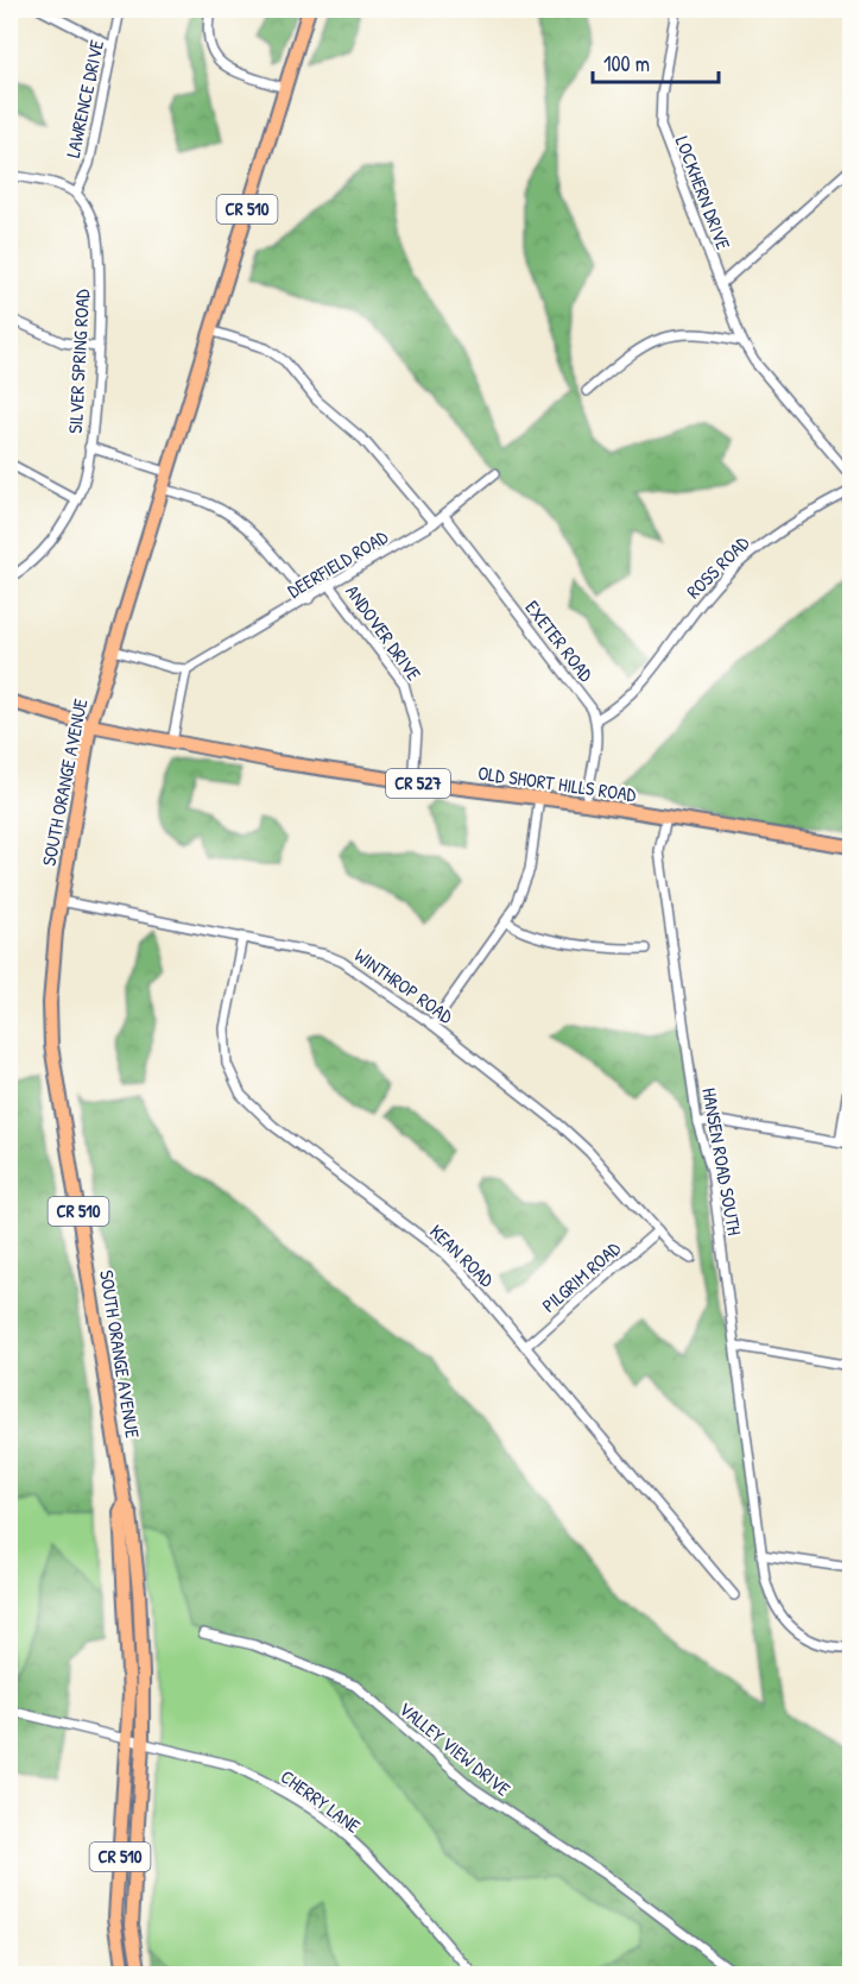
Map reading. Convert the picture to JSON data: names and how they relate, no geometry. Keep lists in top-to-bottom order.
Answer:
{
  "streets": {
    "main road": [
      "CR 510",
      "SOUTH ORANGE AVENUE",
      "CR 527",
      "OLD SHORT HILLS ROAD"
    ],
    "street": [
      "LAWRENCE DRIVE",
      "LOCKHERN DRIVE",
      "SILVER SPRING ROAD",
      "DEERFIELD ROAD",
      "ROSS ROAD",
      "ANDOVER DRIVE",
      "EXETER ROAD",
      "WINTHROP ROAD",
      "HANSEN ROAD SOUTH",
      "KEAN ROAD",
      "PILGRIM ROAD",
      "VALLEY VIEW DRIVE",
      "CHERRY LANE"
    ]
  },
  "crossings": [
    ["LAWRENCE DRIVE", "SILVER SPRING ROAD"],
    ["DEERFIELD ROAD", "ANDOVER DRIVE"],
    ["DEERFIELD ROAD", "EXETER ROAD"],
    ["ROSS ROAD", "EXETER ROAD"],
    ["ANDOVER DRIVE", "OLD SHORT HILLS ROAD"],
    ["SOUTH ORANGE AVENUE", "OLD SHORT HILLS ROAD"],
    ["SOUTH ORANGE AVENUE", "WINTHROP ROAD"],
    ["SOUTH ORANGE AVENUE", "CHERRY LANE"],
    ["OLD SHORT HILLS ROAD", "HANSEN ROAD SOUTH"],
    ["WINTHROP ROAD", "KEAN ROAD"],
    ["WINTHROP ROAD", "PILGRIM ROAD"],
    ["KEAN ROAD", "PILGRIM ROAD"]
  ],
  "scale_bar": "100 m"
}
